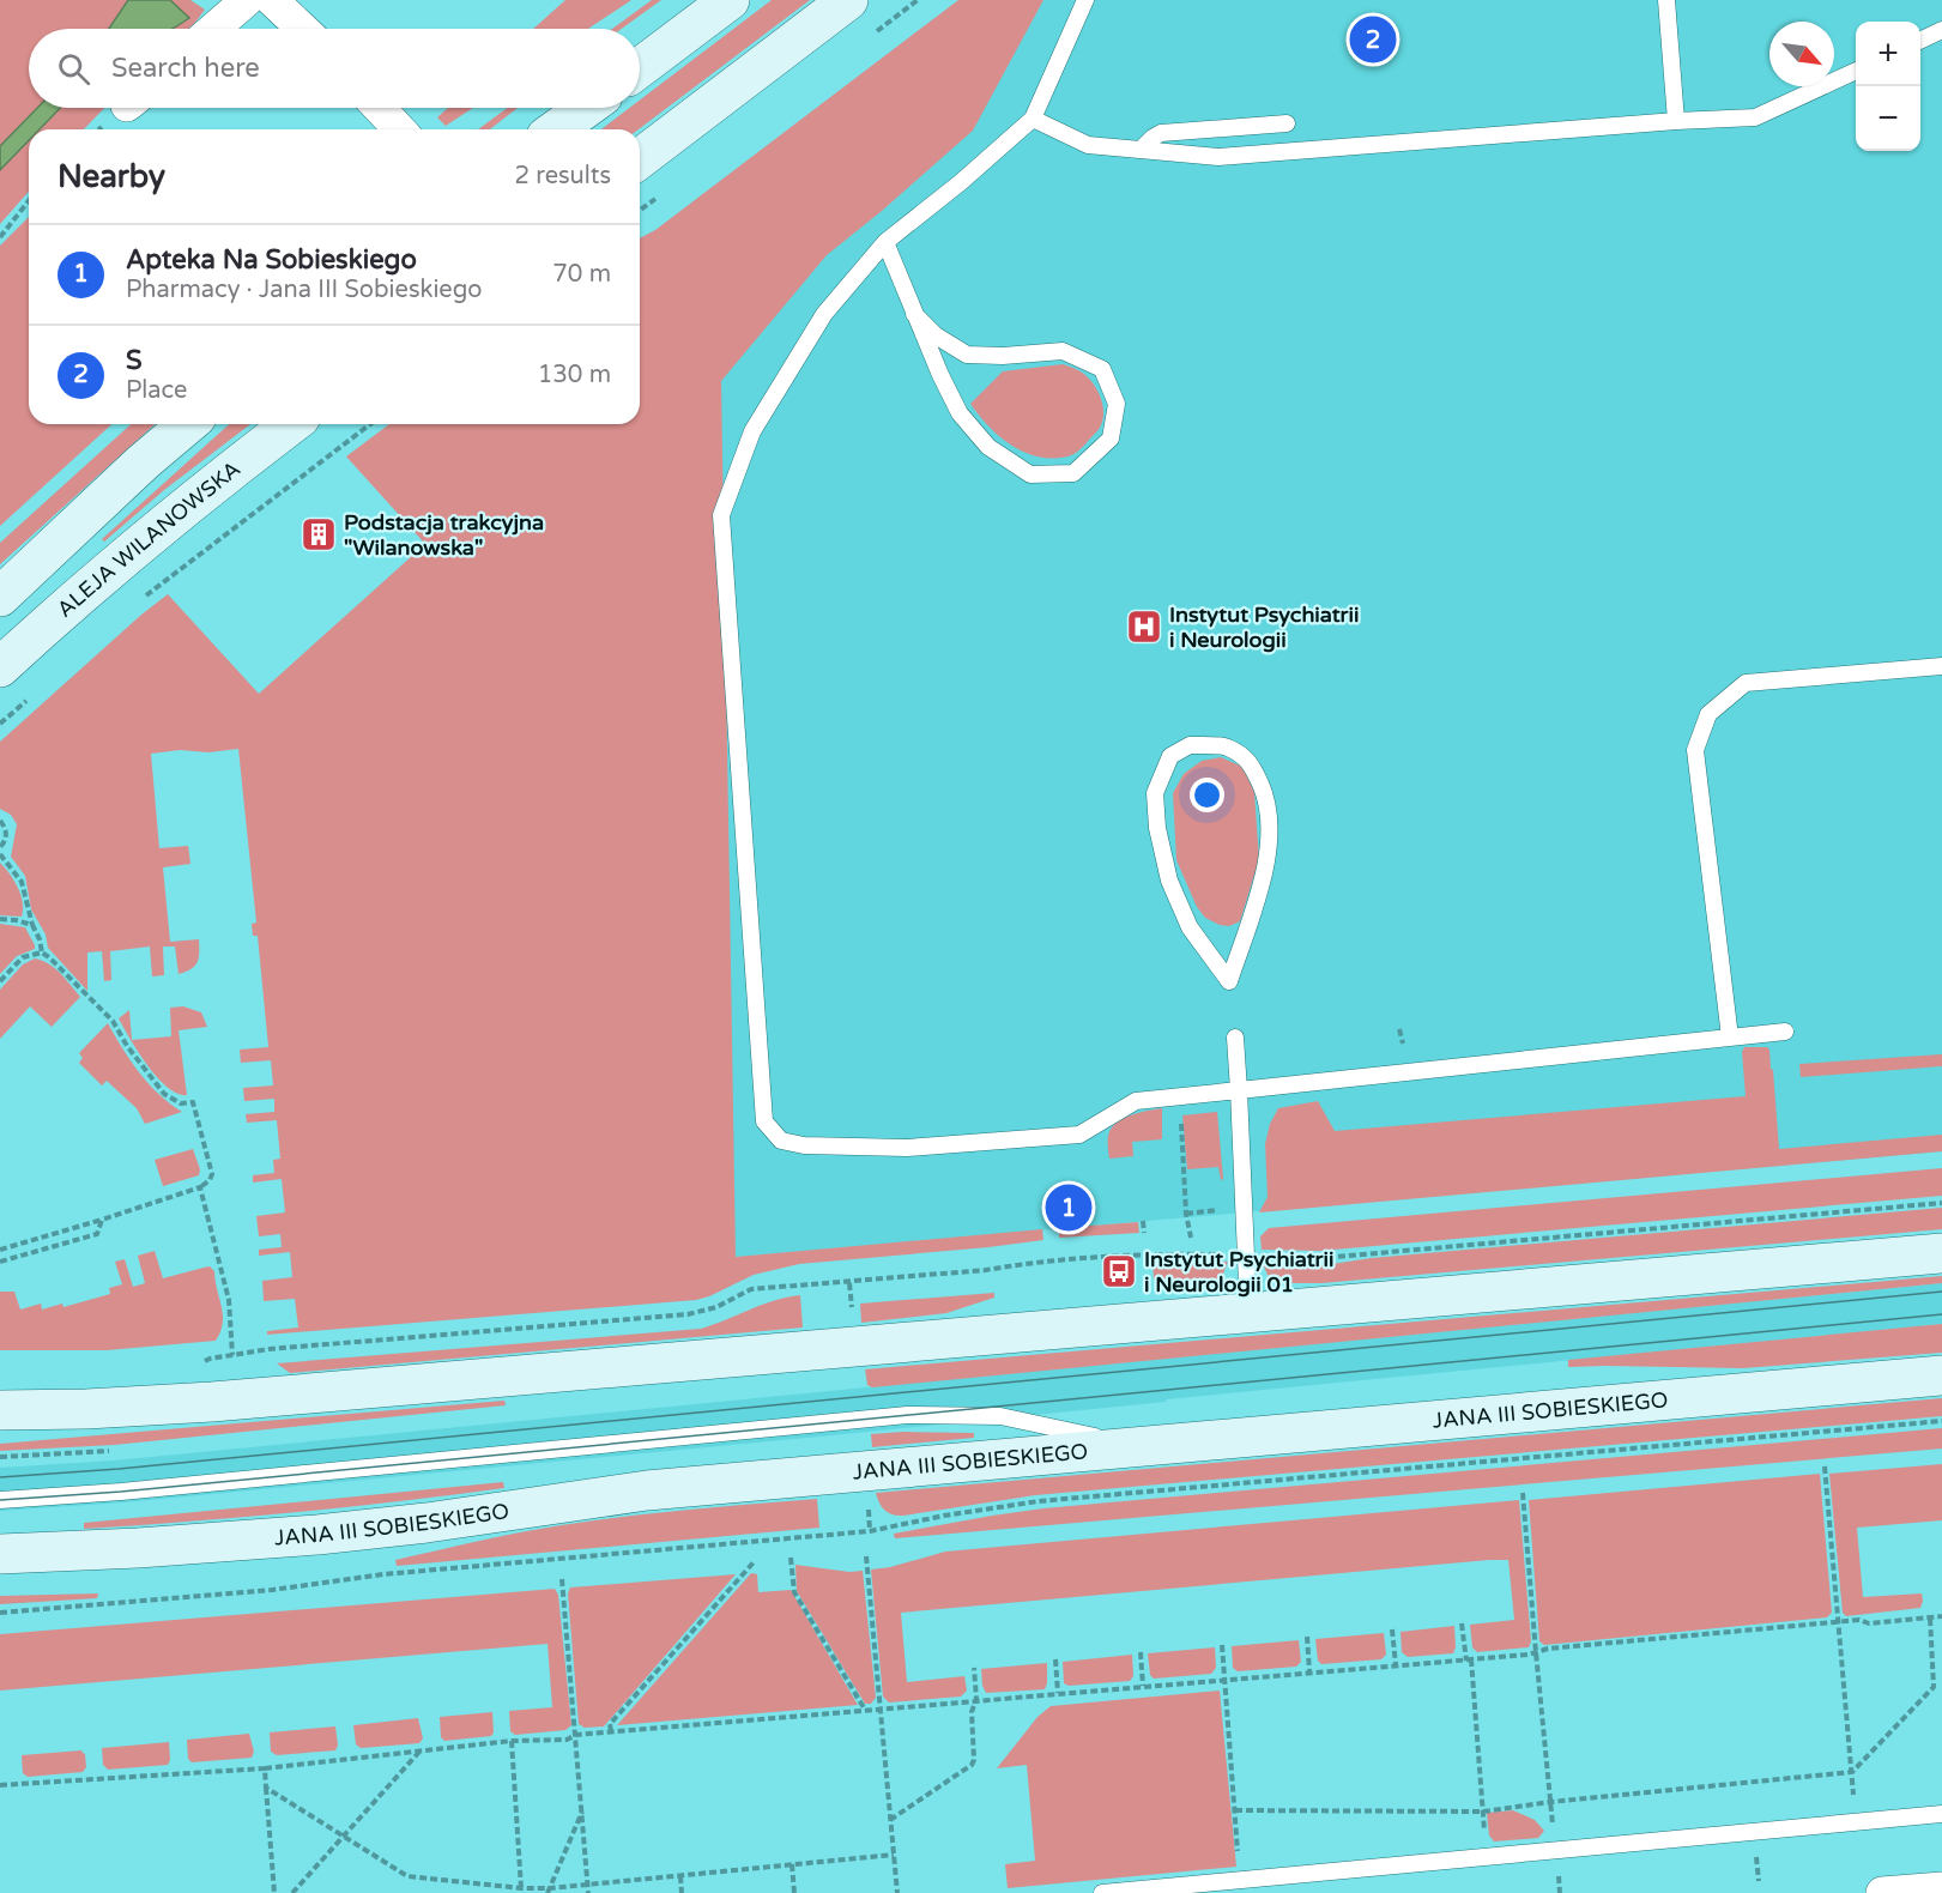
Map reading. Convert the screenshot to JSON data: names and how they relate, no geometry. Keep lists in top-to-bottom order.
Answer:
{
  "streets": {
    "main road": ["ALEJA WILANOWSKA", "JANA III SOBIESKIEGO"]
  },
  "places": {
    "building": ["Podstacja trakcyjna \"Wilanowska\""],
    "hospital": ["Instytut Psychiatrii i Neurologii"],
    "bus stop": ["Instytut Psychiatrii i Neurologii 01"]
  },
  "north": "bottom right",
  "page": {
    "pins": ["2", "1"],
    "map_buttons": ["+", "−"],
    "search": "Search here",
    "heading": ["Nearby", "2 results"],
    "list": [
      {
        "mark": "1",
        "name": "Apteka Na Sobieskiego",
        "note": "Pharmacy · Jana III Sobieskiego",
        "value": "70 m"
      },
      {
        "mark": "2",
        "name": "S",
        "note": "Place",
        "value": "130 m"
      }
    ]
  }
}
